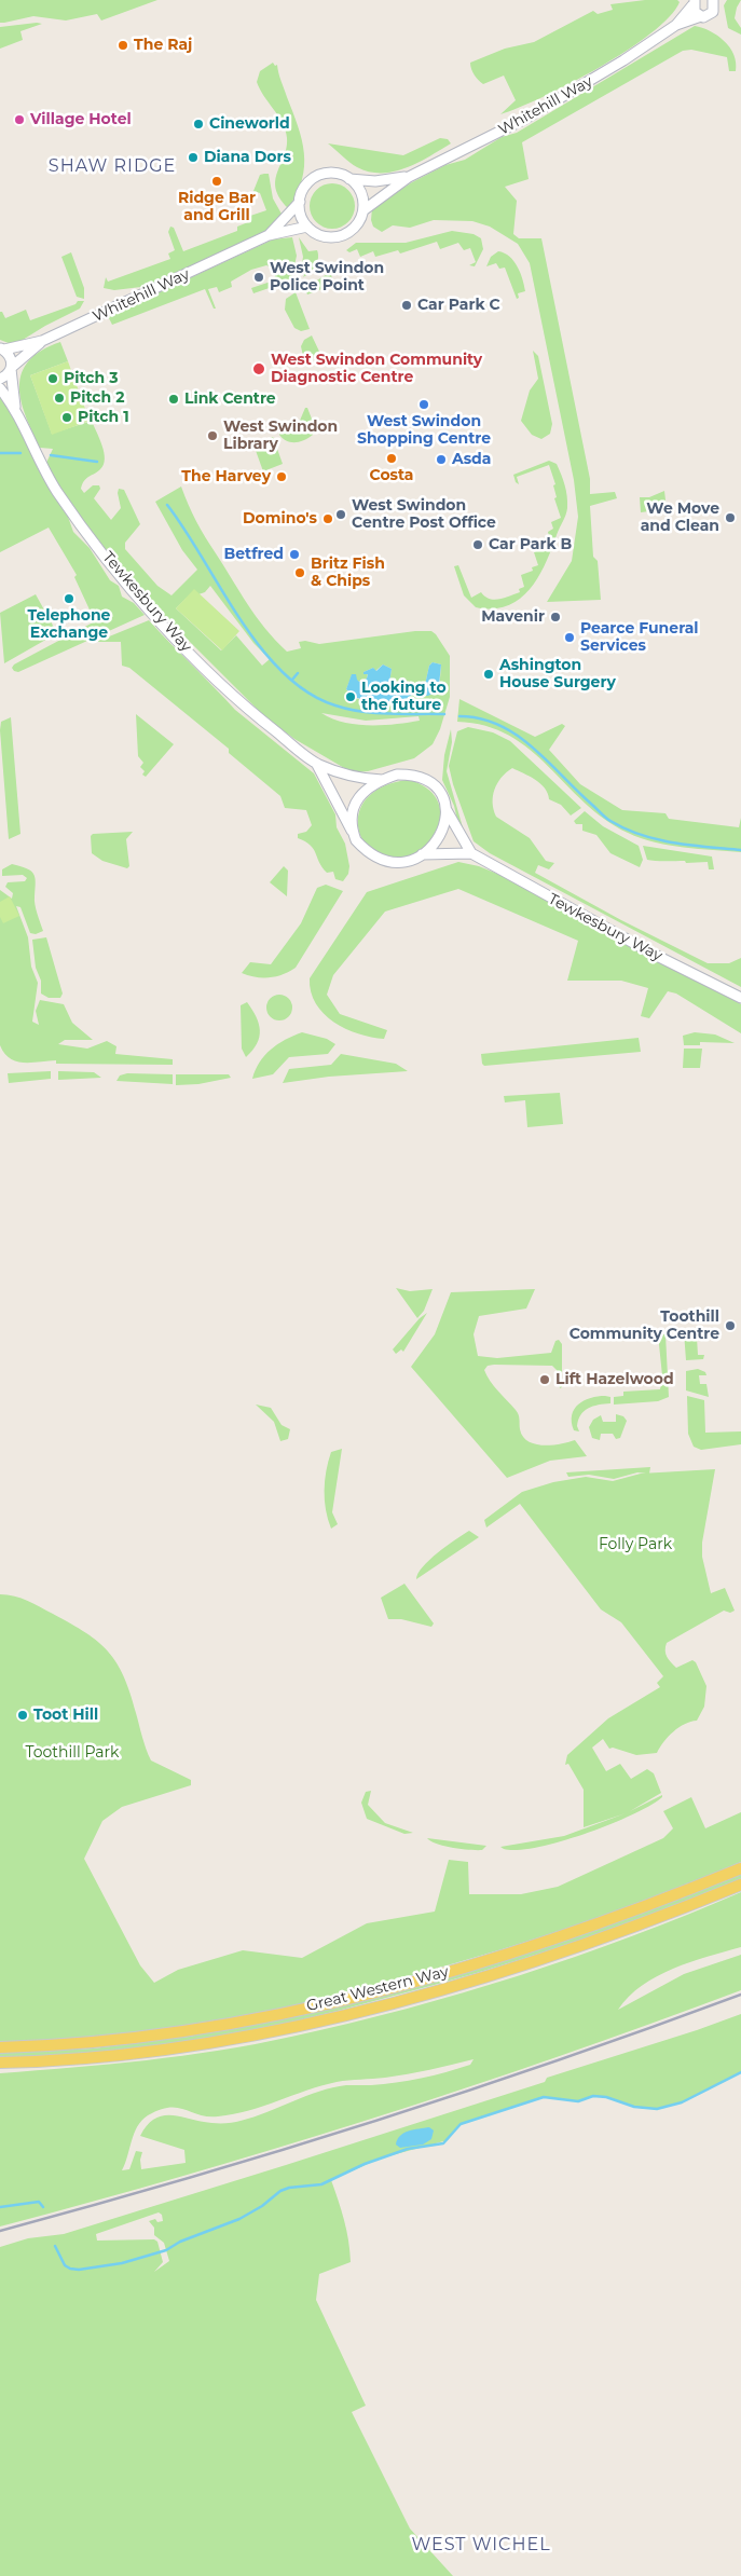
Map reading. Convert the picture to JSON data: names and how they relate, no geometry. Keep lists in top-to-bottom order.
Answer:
{
  "streets": {
    "main road": ["Whitehill Way", "Tewkesbury Way", "Great Western Way"]
  },
  "crossings": [
    ["Whitehill Way", "Tewkesbury Way"]
  ],
  "districts": ["SHAW RIDGE", "WEST WICHEL"],
  "parks": ["Folly Park", "Toothill Park"],
  "places": [
    "The Raj",
    "Village Hotel",
    "Cineworld",
    "Diana Dors",
    "Ridge Bar and Grill",
    "West Swindon Police Point",
    "Car Park C",
    "West Swindon Community Diagnostic Centre",
    "Pitch 3",
    "Pitch 2",
    "Link Centre",
    "West Swindon Shopping Centre",
    "Pitch 1",
    "West Swindon Library",
    "Costa",
    "Asda",
    "The Harvey",
    "West Swindon Centre Post Office",
    "We Move and Clean",
    "Domino's",
    "Car Park B",
    "Betfred",
    "Britz Fish & Chips",
    "Telephone Exchange",
    "Mavenir",
    "Pearce Funeral Services",
    "Ashington House Surgery",
    "Looking to the future",
    "Toothill Community Centre",
    "Lift Hazelwood",
    "Toot Hill"
  ]
}
